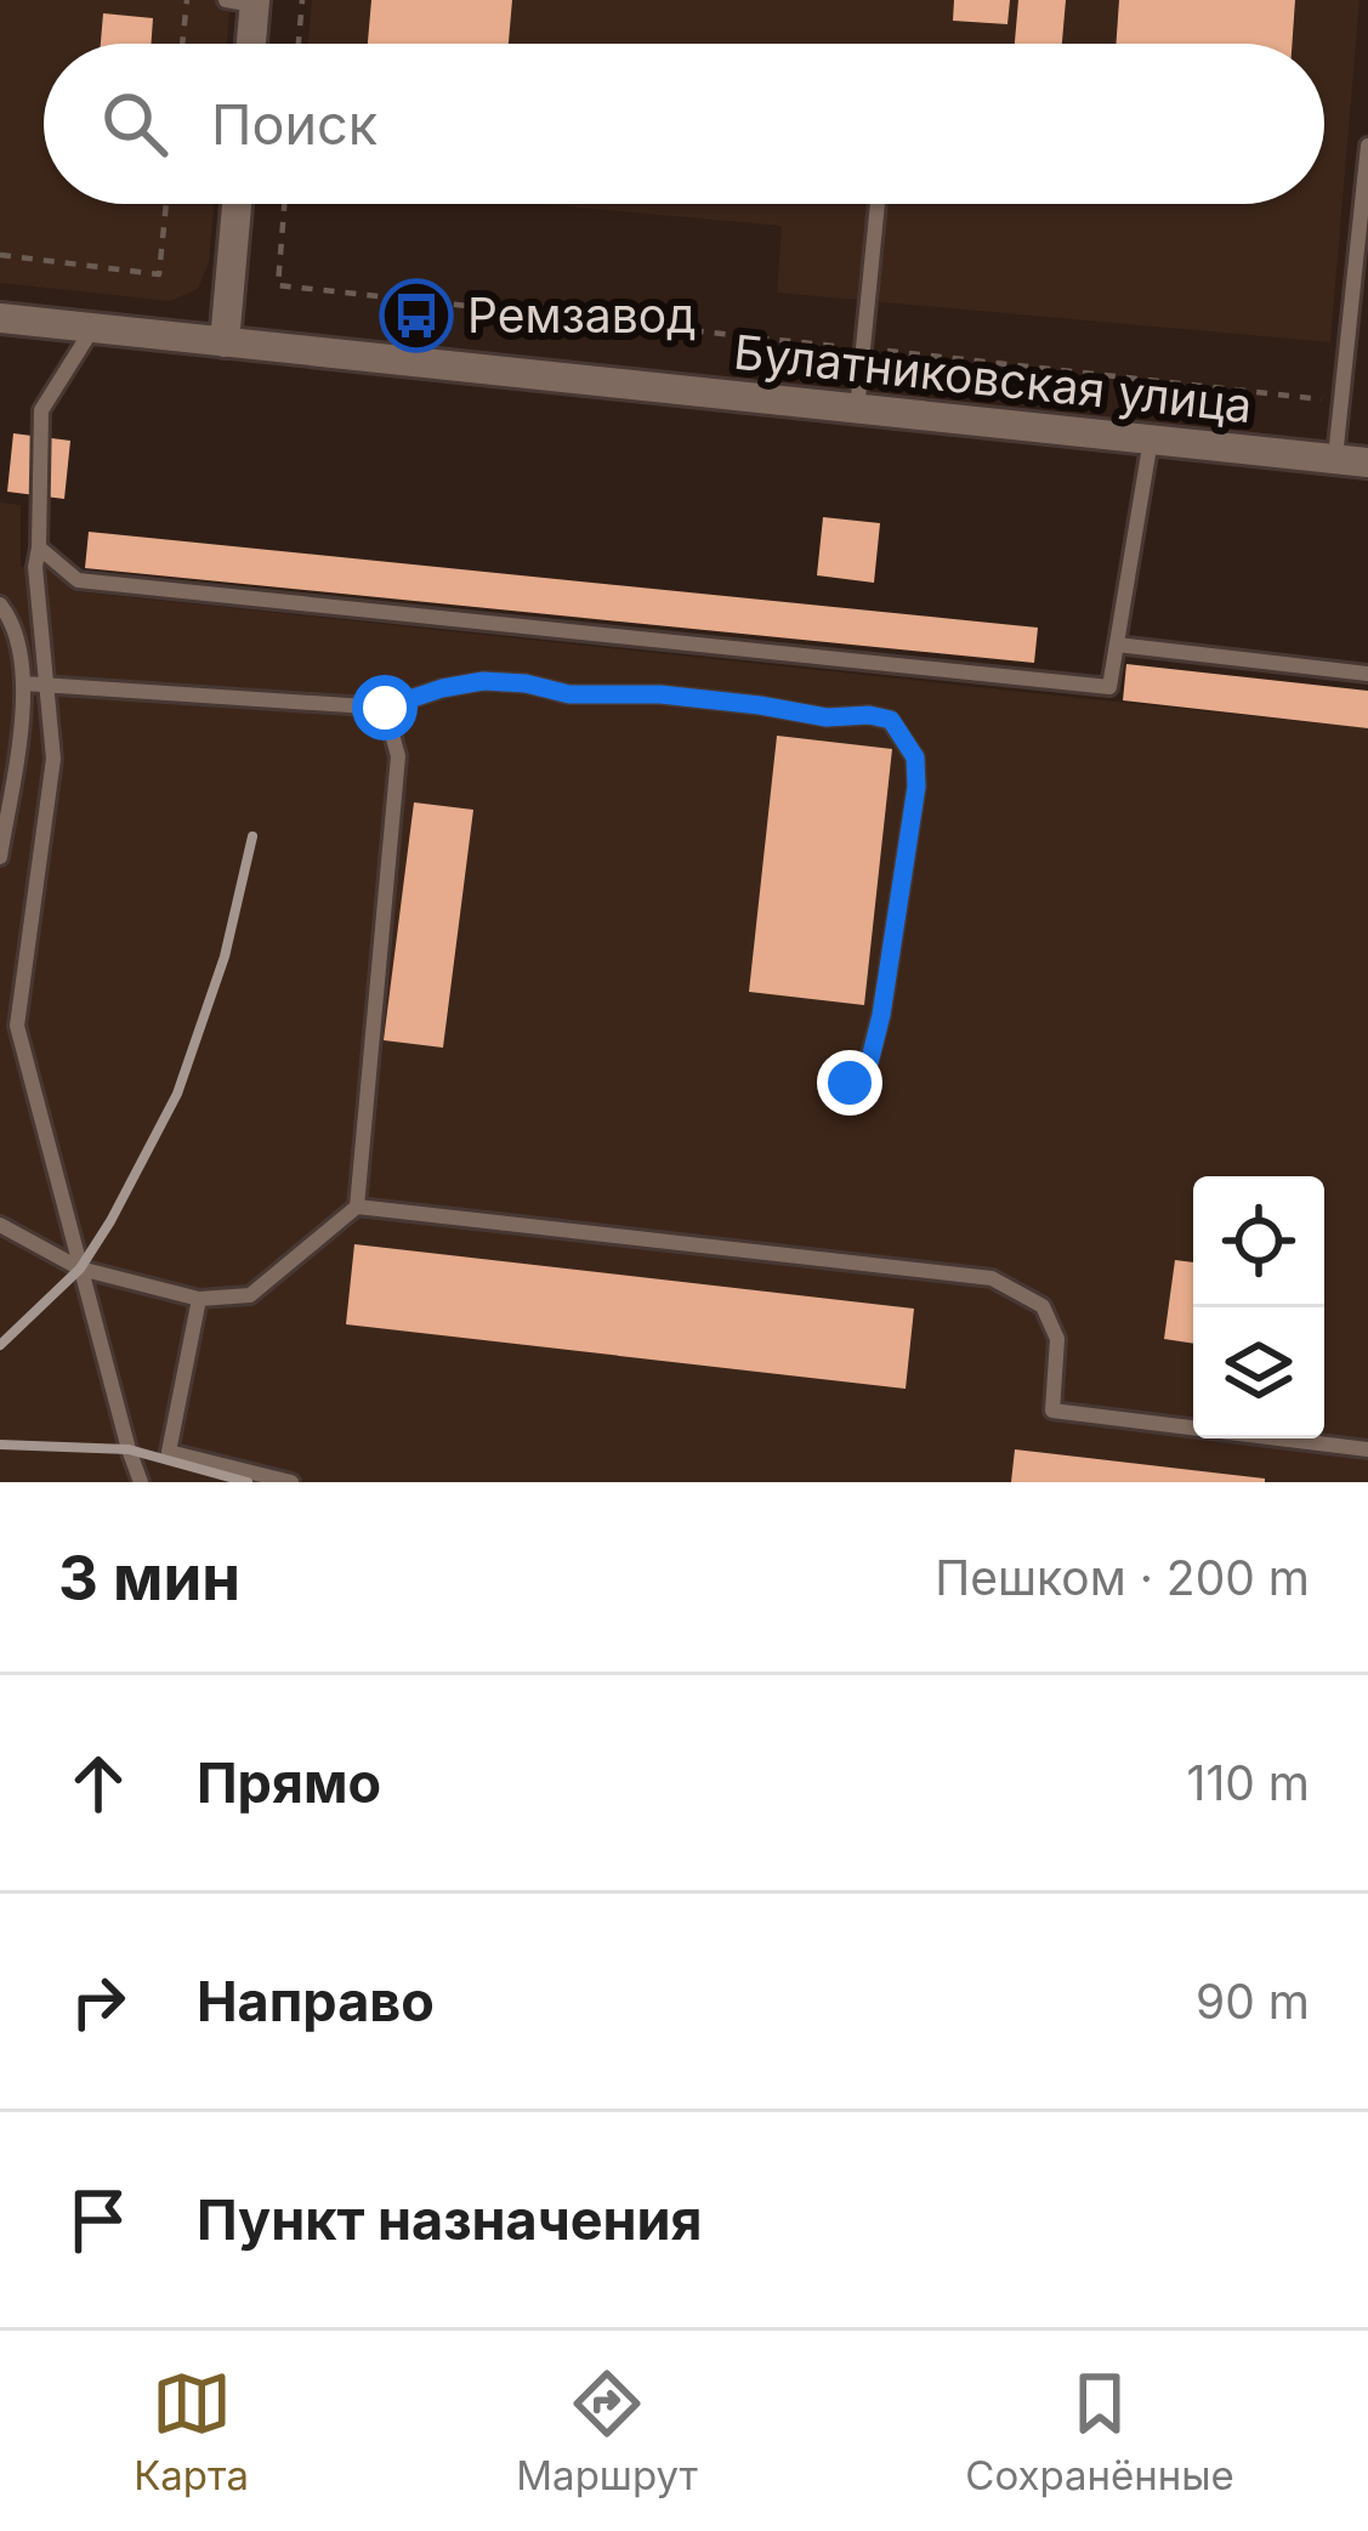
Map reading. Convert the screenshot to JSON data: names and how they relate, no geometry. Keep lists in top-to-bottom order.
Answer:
{
  "streets": {
    "street": ["Булатниковская улица"]
  },
  "places": {
    "bus stop": ["Ремзавод"]
  },
  "page": {
    "search": "Поиск",
    "heading": ["3 мин", "Пешком · 200 m"],
    "list": [
      ["Прямо", "110 m"],
      ["Направо", "90 m"],
      "Пункт назначения"
    ],
    "nav": ["Карта", "Маршрут", "Сохранённые"]
  }
}
